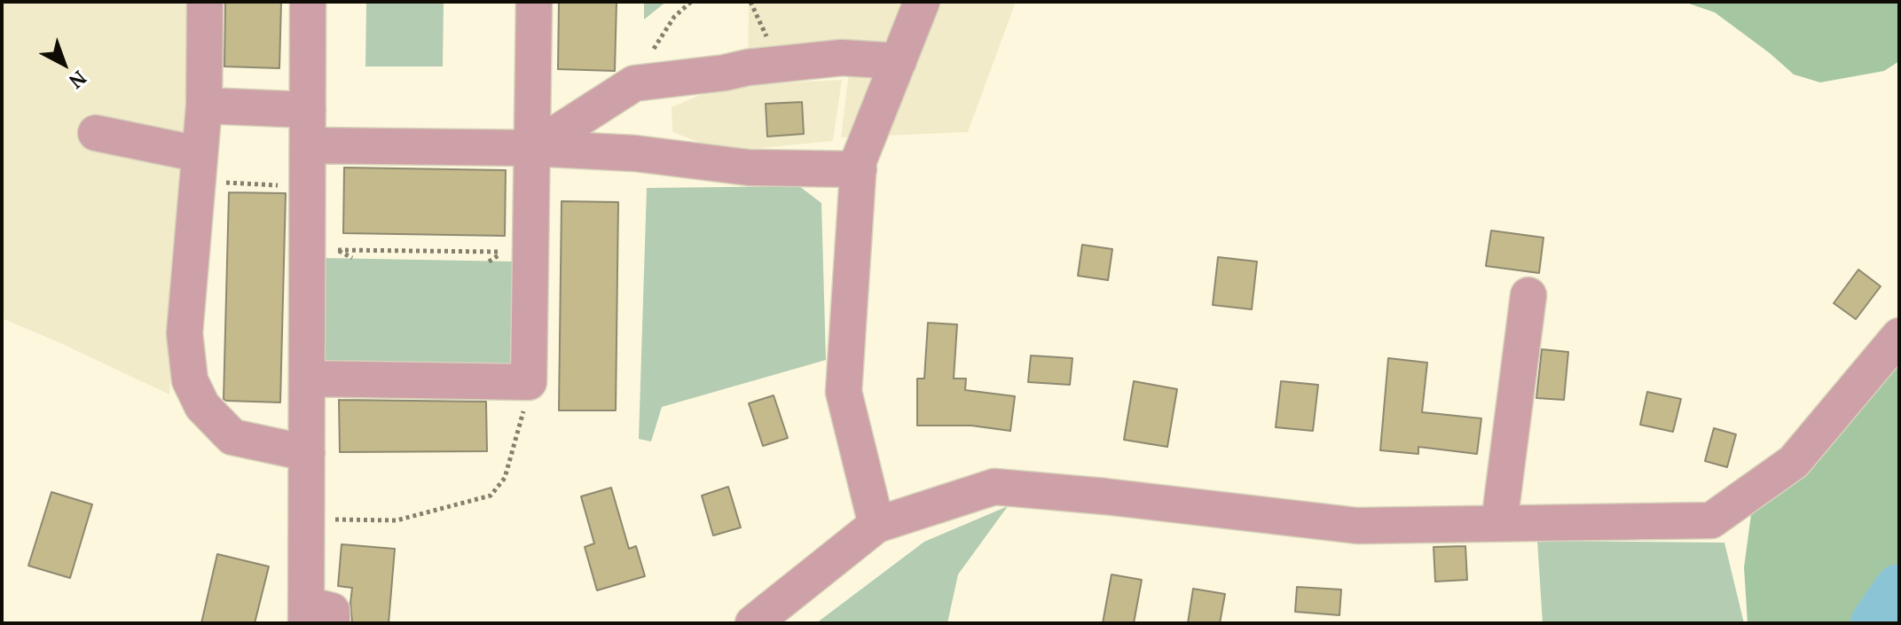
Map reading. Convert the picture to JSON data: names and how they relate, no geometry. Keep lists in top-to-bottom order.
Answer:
{
  "north": "bottom right"
}
